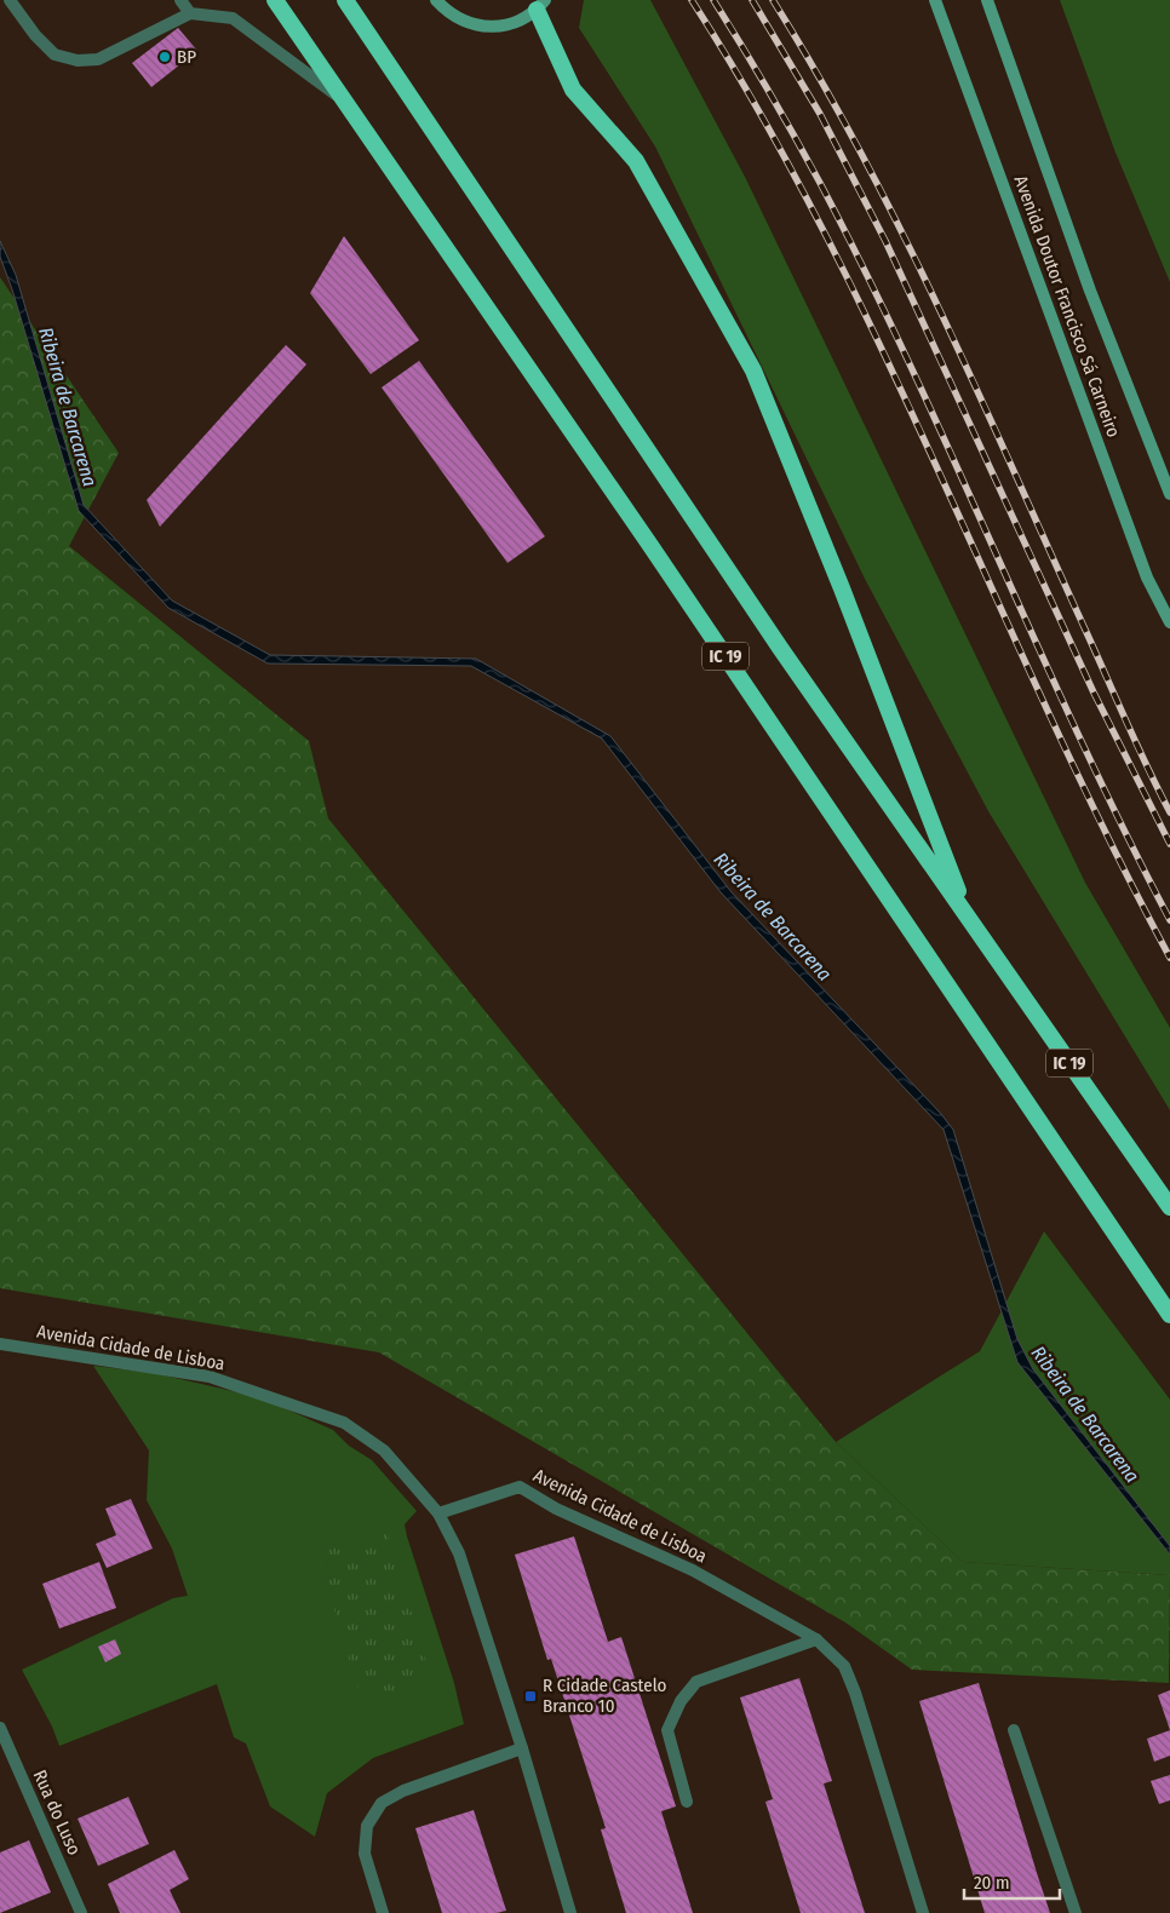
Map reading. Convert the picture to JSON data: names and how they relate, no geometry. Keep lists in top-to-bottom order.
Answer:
{
  "streets": {
    "highway": ["IC 19"],
    "main road": ["Avenida Doutor Francisco Sá Carneiro"],
    "street": ["Avenida Cidade de Lisboa", "Rua do Luso"]
  },
  "water": ["Ribeira de Barcarena"],
  "places": {
    "other": ["BP"],
    "transit": ["R Cidade Castelo Branco 10"]
  },
  "scale_bar": "20 m"
}
